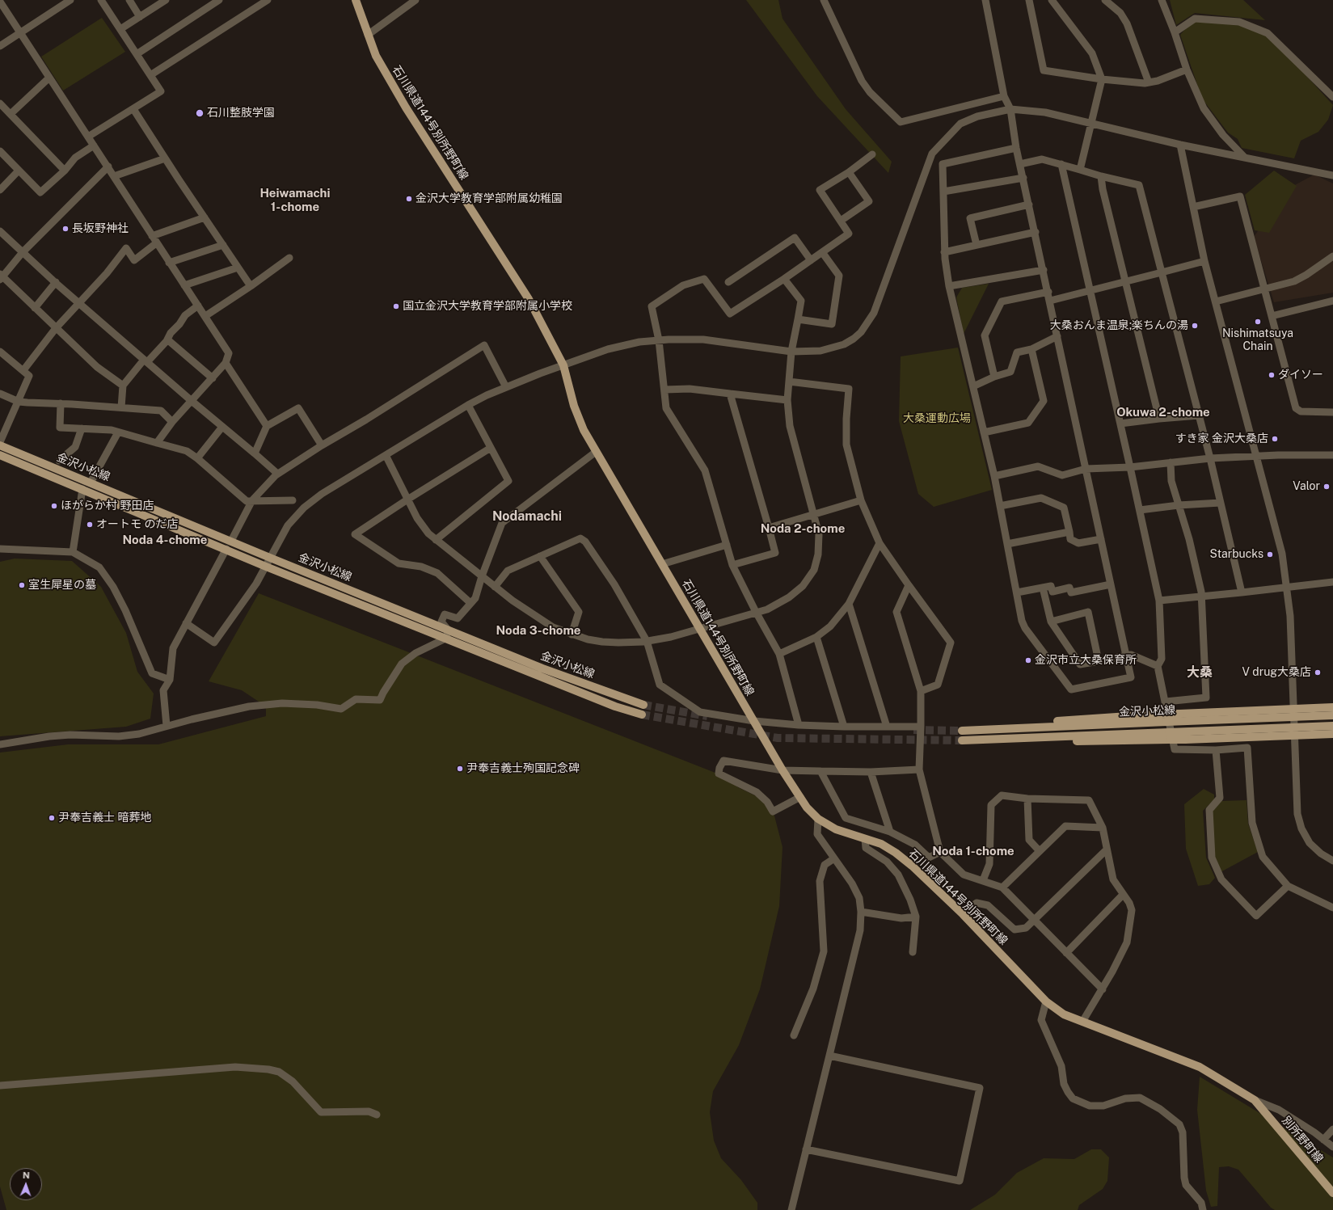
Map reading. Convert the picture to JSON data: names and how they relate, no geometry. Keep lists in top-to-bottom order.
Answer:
{
  "streets": {
    "main road": ["石川県道144号別所野町線", "金沢小松線", "別所野町線"]
  },
  "crossings": [
    ["石川県道144号別所野町線", "別所野町線"]
  ],
  "districts": [
    "Heiwamachi 1-chome",
    "Okuwa 2-chome",
    "Nodamachi",
    "Noda 2-chome",
    "Noda 4-chome",
    "Noda 3-chome",
    "大桑",
    "Noda 1-chome"
  ],
  "parks": ["大桑運動広場"],
  "places": [
    "石川整肢学園",
    "金沢大学教育学部附属幼稚園",
    "長坂野神社",
    "国立金沢大学教育学部附属小学校",
    "Nishimatsuya Chain",
    "大桑おんま温泉;楽ちんの湯",
    "ダイソー",
    "すき家 金沢大桑店",
    "Valor",
    "ほがらか村 野田店",
    "オートモ のだ店",
    "Starbucks",
    "室生犀星の墓",
    "金沢市立大桑保育所",
    "V drug大桑店",
    "尹奉吉義士殉国記念碑",
    "尹奉吉義士 暗葬地"
  ],
  "north": "top"
}
